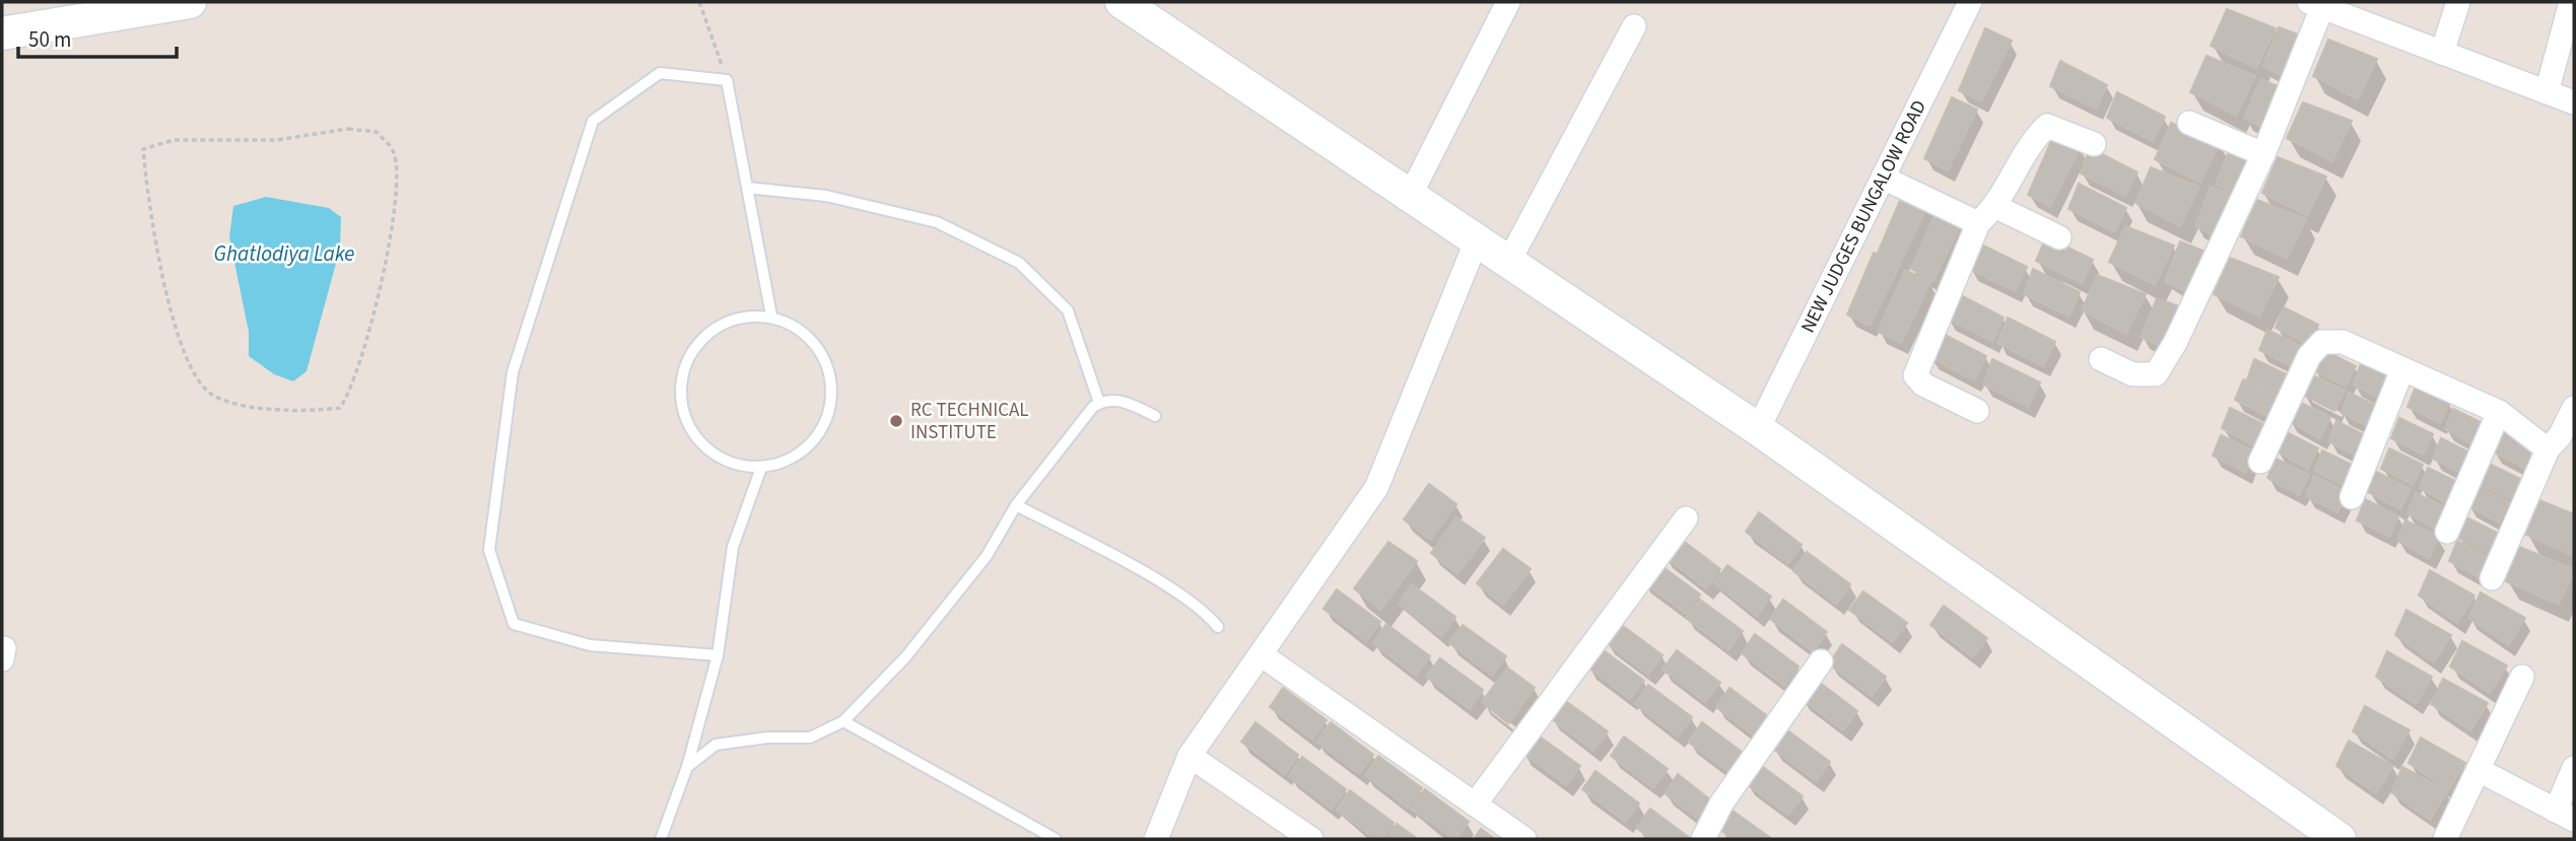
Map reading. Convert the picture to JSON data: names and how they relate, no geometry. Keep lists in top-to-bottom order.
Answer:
{
  "streets": {
    "street": ["NEW JUDGES BUNGALOW ROAD"]
  },
  "water": ["Ghatlodiya Lake"],
  "places": ["RC TECHNICAL INSTITUTE"],
  "scale_bar": "50 m"
}
